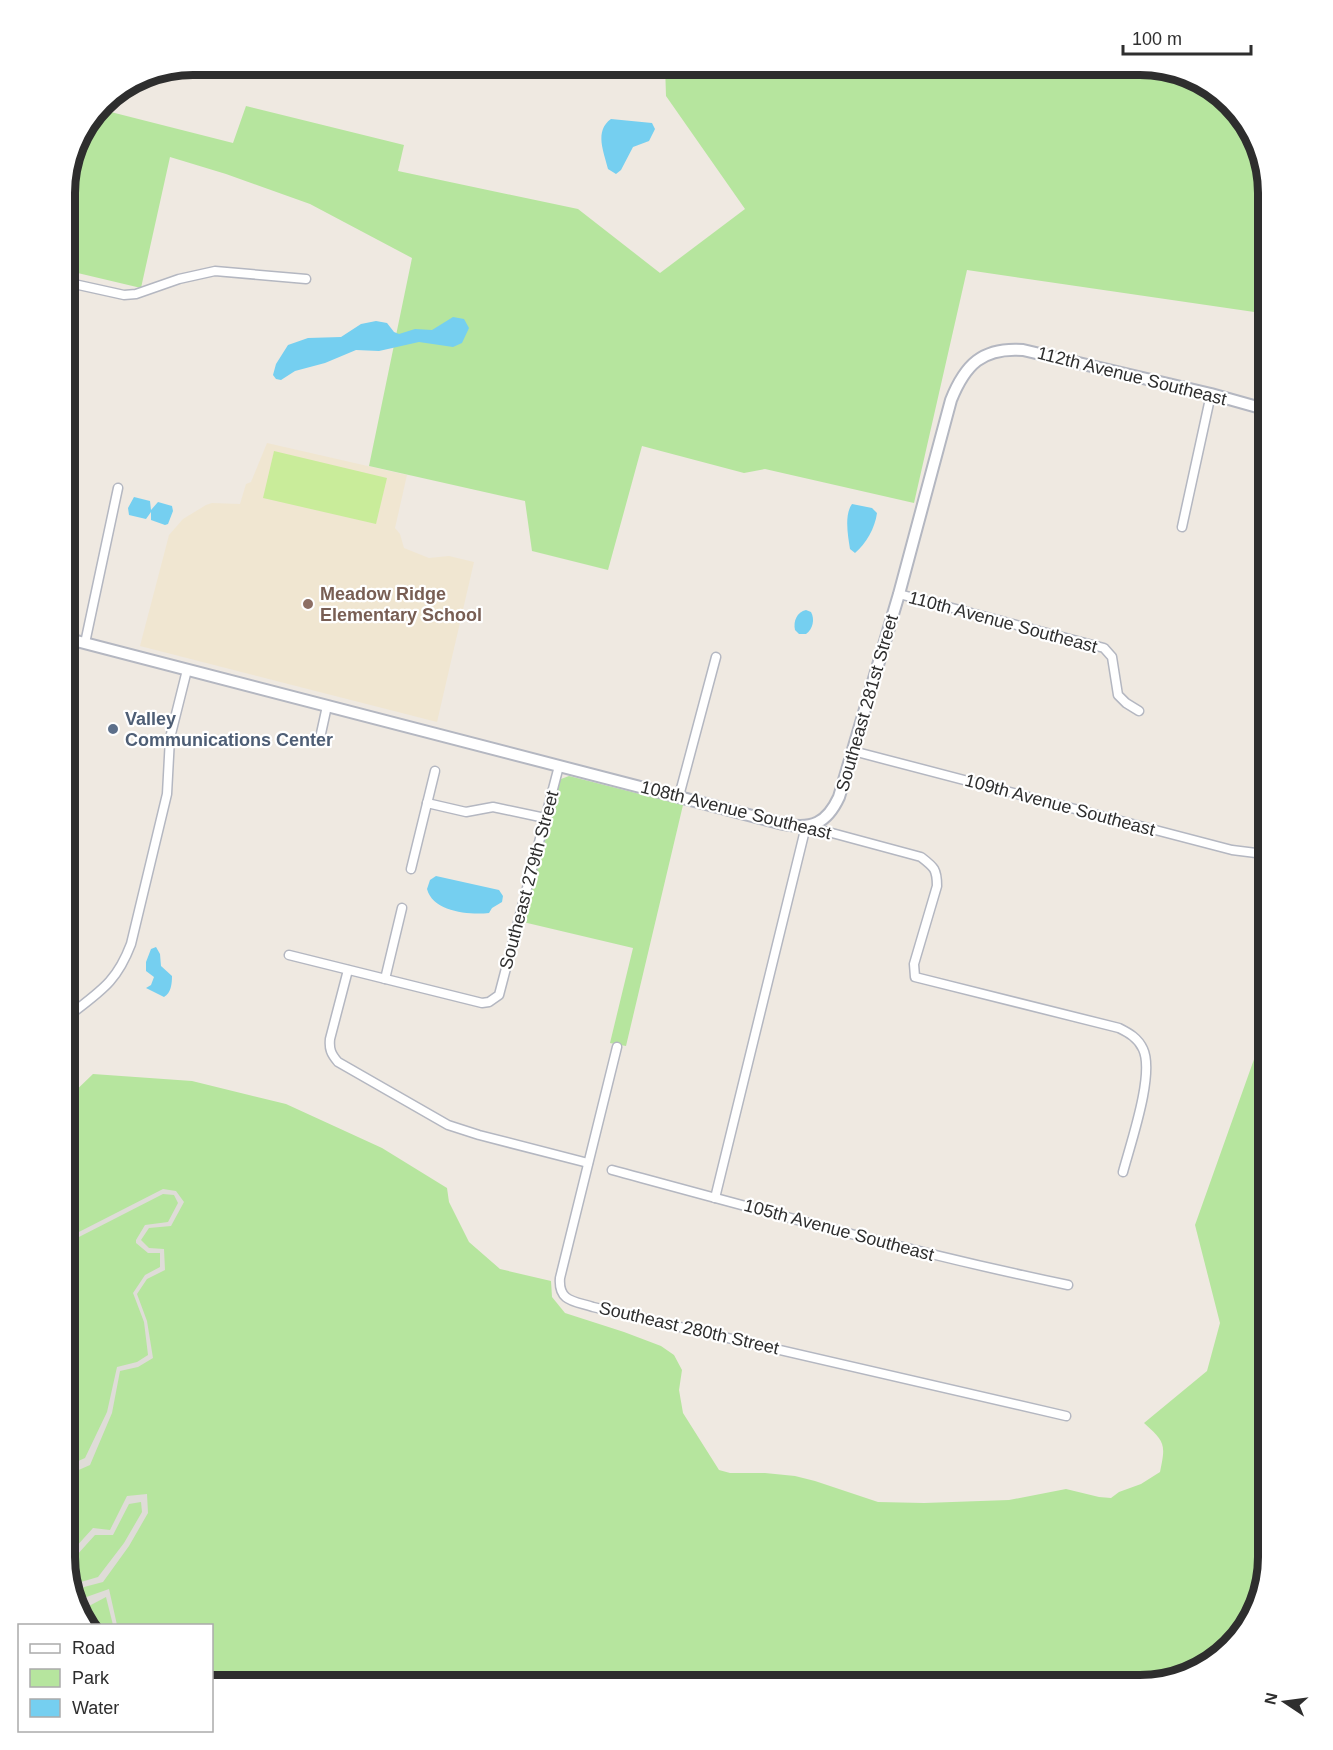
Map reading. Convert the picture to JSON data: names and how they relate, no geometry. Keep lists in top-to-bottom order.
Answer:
{
  "streets": {
    "street": [
      "112th Avenue Southeast",
      "110th Avenue Southeast",
      "Southeast 281st Street",
      "109th Avenue Southeast",
      "108th Avenue Southeast",
      "Southeast 279th Street",
      "105th Avenue Southeast",
      "Southeast 280th Street"
    ]
  },
  "crossings": [
    ["112th Avenue Southeast", "Southeast 281st Street"],
    ["110th Avenue Southeast", "Southeast 281st Street"],
    ["Southeast 281st Street", "109th Avenue Southeast"],
    ["Southeast 281st Street", "108th Avenue Southeast"],
    ["108th Avenue Southeast", "Southeast 279th Street"]
  ],
  "places": ["Meadow Ridge Elementary School", "Valley Communications Center"],
  "legend": ["Road", "Park", "Water"],
  "scale_bar": "100 m",
  "north": "left"
}
